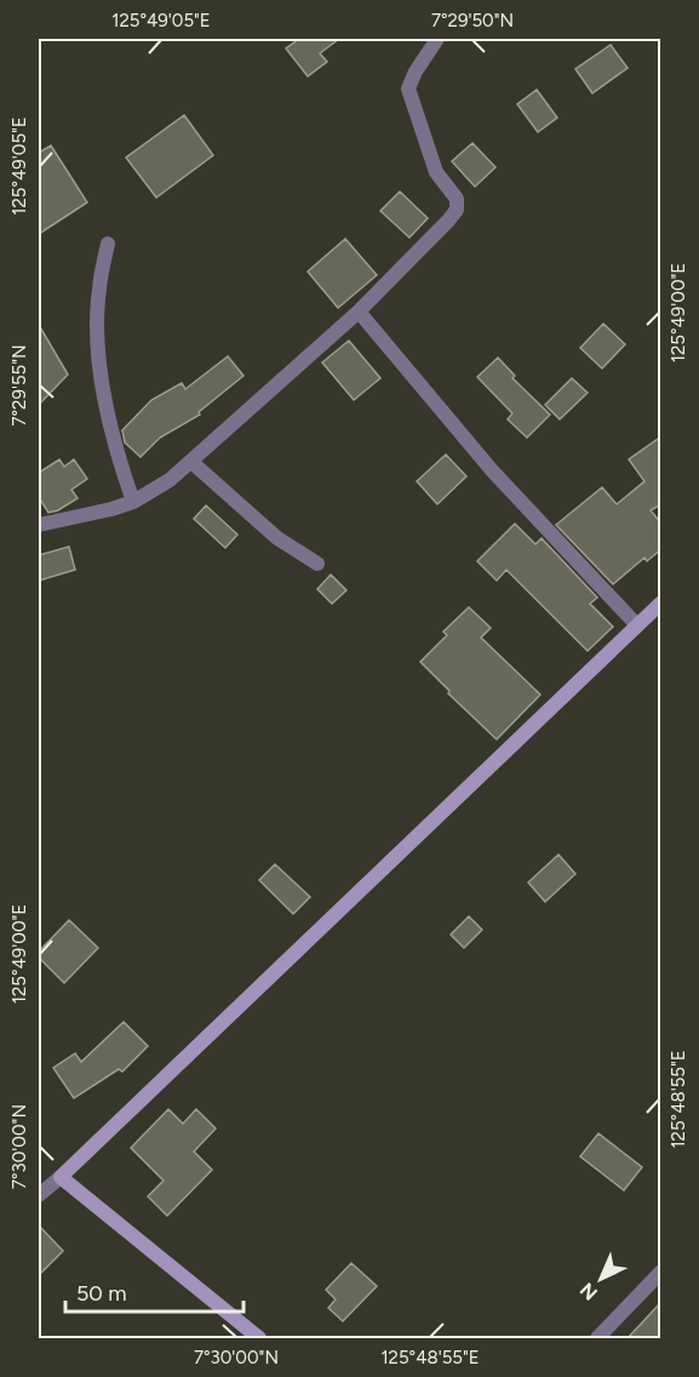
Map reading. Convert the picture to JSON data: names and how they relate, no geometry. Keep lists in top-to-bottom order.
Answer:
{
  "scale_bar": "50 m",
  "north": "bottom left",
  "coordinates": [
    "125°49'05\"E",
    "7°29'50\"N",
    "125°49'00\"E",
    "7°29'55\"N",
    "125°48'55\"E",
    "7°30'00\"N"
  ]
}
